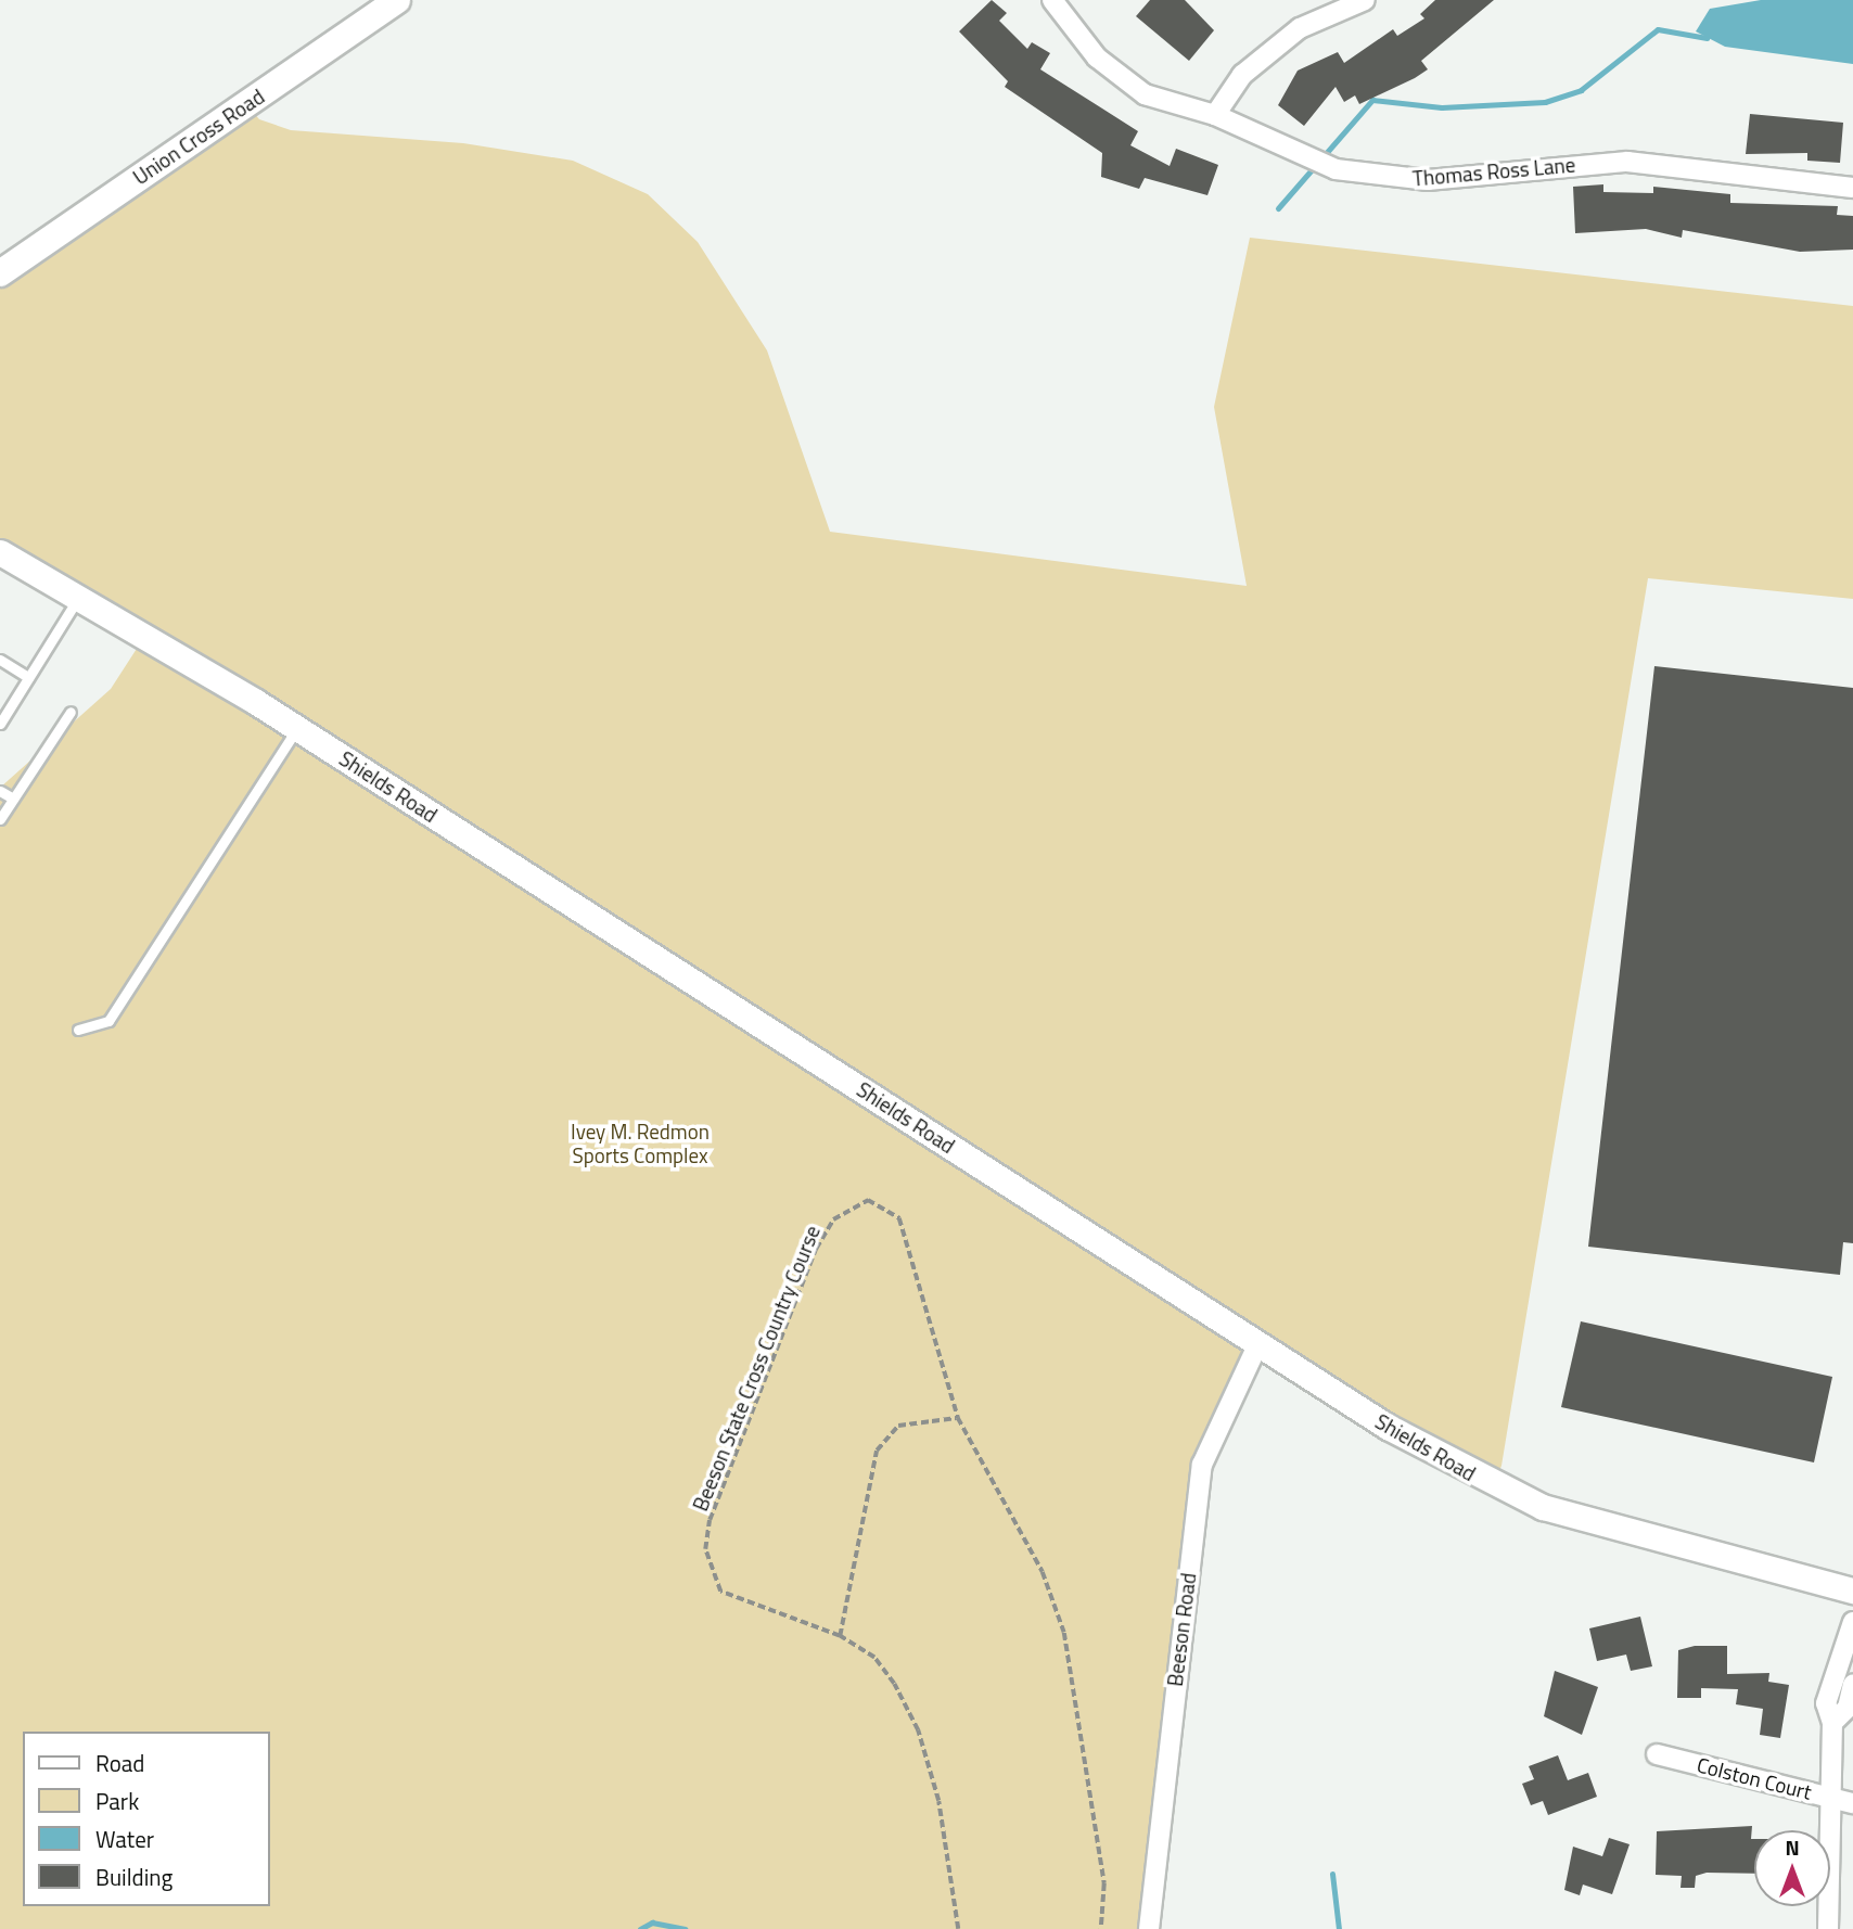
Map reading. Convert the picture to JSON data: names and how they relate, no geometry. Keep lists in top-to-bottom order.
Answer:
{
  "streets": {
    "main road": ["Union Cross Road"],
    "street": [
      "Thomas Ross Lane",
      "Shields Road",
      "Beeson Road",
      "Colston Court"
    ],
    "path": ["Beeson State Cross Country Course"]
  },
  "crossings": [
    ["Shields Road", "Beeson Road"]
  ],
  "parks": ["Ivey M. Redmon Sports Complex"],
  "legend": [
    "Road",
    "Park",
    "Water",
    "Building"
  ],
  "north": "top"
}
